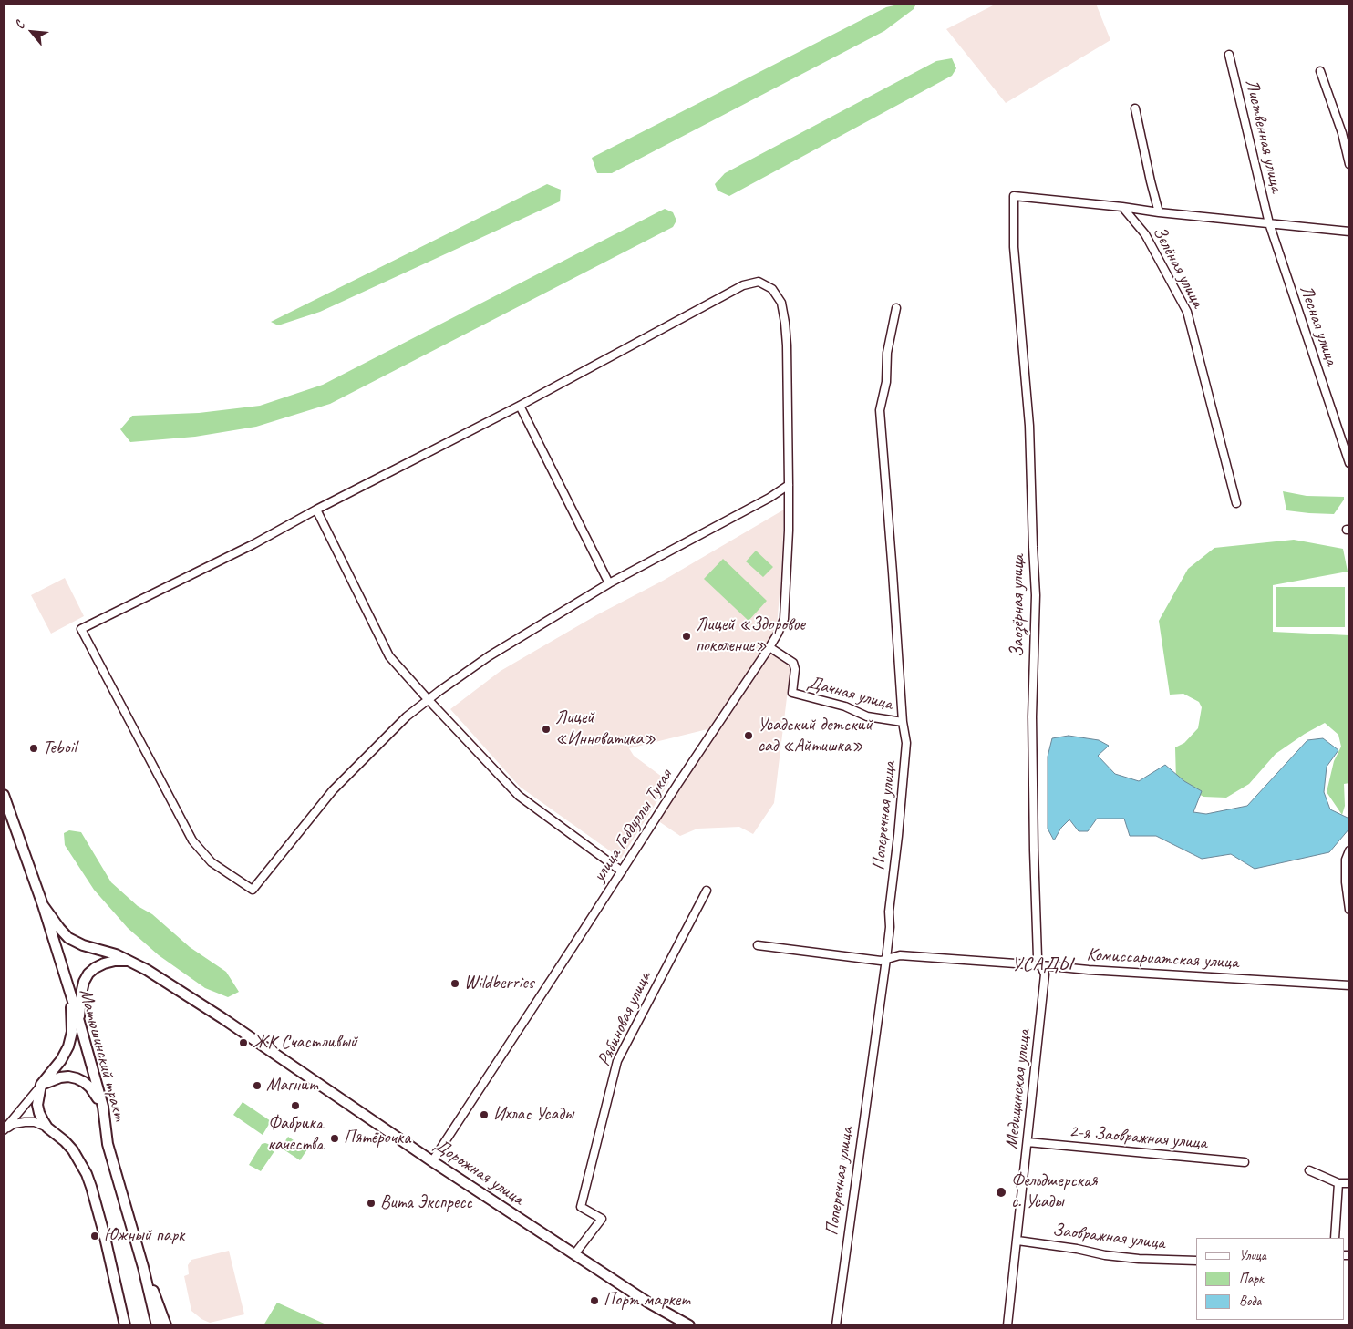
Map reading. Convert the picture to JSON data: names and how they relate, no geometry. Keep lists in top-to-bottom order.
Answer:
{
  "streets": {
    "street": [
      "Лиственная улица",
      "Зелёная улица",
      "Лесная улица",
      "Заозёрная улица",
      "Дачная улица",
      "Поперечная улица",
      "улица Габдуллы Тукая",
      "Комиссариатская улица",
      "Рябиновая улица",
      "Матюшинский тракт",
      "Медицинская улица",
      "2-я Заовражная улица",
      "Дорожная улица",
      "Заовражная улица"
    ]
  },
  "crossings": [
    ["Лиственная улица", "Лесная улица"],
    ["Зелёная улица", "Заозёрная улица"],
    ["Заозёрная улица", "Комиссариатская улица"],
    ["Заозёрная улица", "Медицинская улица"],
    ["Дачная улица", "Поперечная улица"],
    ["Дачная улица", "улица Габдуллы Тукая"],
    ["Поперечная улица", "Комиссариатская улица"],
    ["улица Габдуллы Тукая", "Дорожная улица"],
    ["Комиссариатская улица", "Медицинская улица"],
    ["Рябиновая улица", "Дорожная улица"],
    ["Матюшинский тракт", "Дорожная улица"],
    ["Медицинская улица", "2-я Заовражная улица"],
    ["Медицинская улица", "Заовражная улица"]
  ],
  "districts": ["УСАДЫ"],
  "places": [
    "Лицей «Здоровое поколение»",
    "Лицей «Инноватика»",
    "Усадский детский сад «Айтишка»",
    "Teboil",
    "Wildberries",
    "ЖК Счастливый",
    "Магнит",
    "Фабрика качества",
    "Ихлас Усады",
    "Пятёрочка",
    "Фельдшерская с. Усады",
    "Вита Экспресс",
    "Южный парк",
    "Порт маркет"
  ],
  "legend": ["Улица", "Парк", "Вода"],
  "north": "top left"
}
